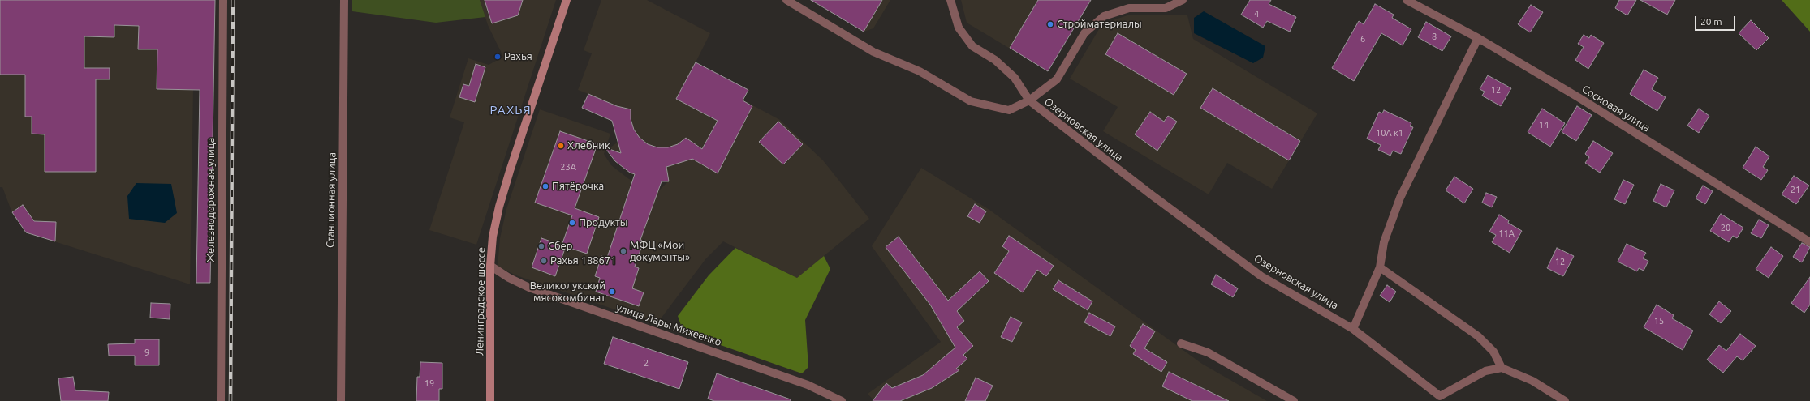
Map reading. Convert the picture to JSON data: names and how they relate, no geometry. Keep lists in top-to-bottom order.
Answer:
{
  "streets": {
    "street": [
      "Сосновая улица",
      "Озерновская улица",
      "Железнодорожная улица",
      "Станционная улица",
      "Ленинградское шоссе",
      "улица Лары Михеенко"
    ]
  },
  "crossings": [
    ["Ленинградское шоссе", "улица Лары Михеенко"]
  ],
  "districts": ["РАХЬЯ"],
  "places": [
    "Стройматериалы",
    "Рахья",
    "Хлебник",
    "Пятёрочка",
    "Продукты",
    "Сбер",
    "МФЦ «Мои документы»",
    "Рахья 188671",
    "Великолукский мясокомбинат"
  ],
  "house_numbers": [
    "4",
    "8",
    "6",
    "12",
    "14",
    "10А к1",
    "23А",
    "21",
    "20",
    "11А",
    "12",
    "15",
    "9",
    "2",
    "19"
  ],
  "scale_bar": "20 m"
}
